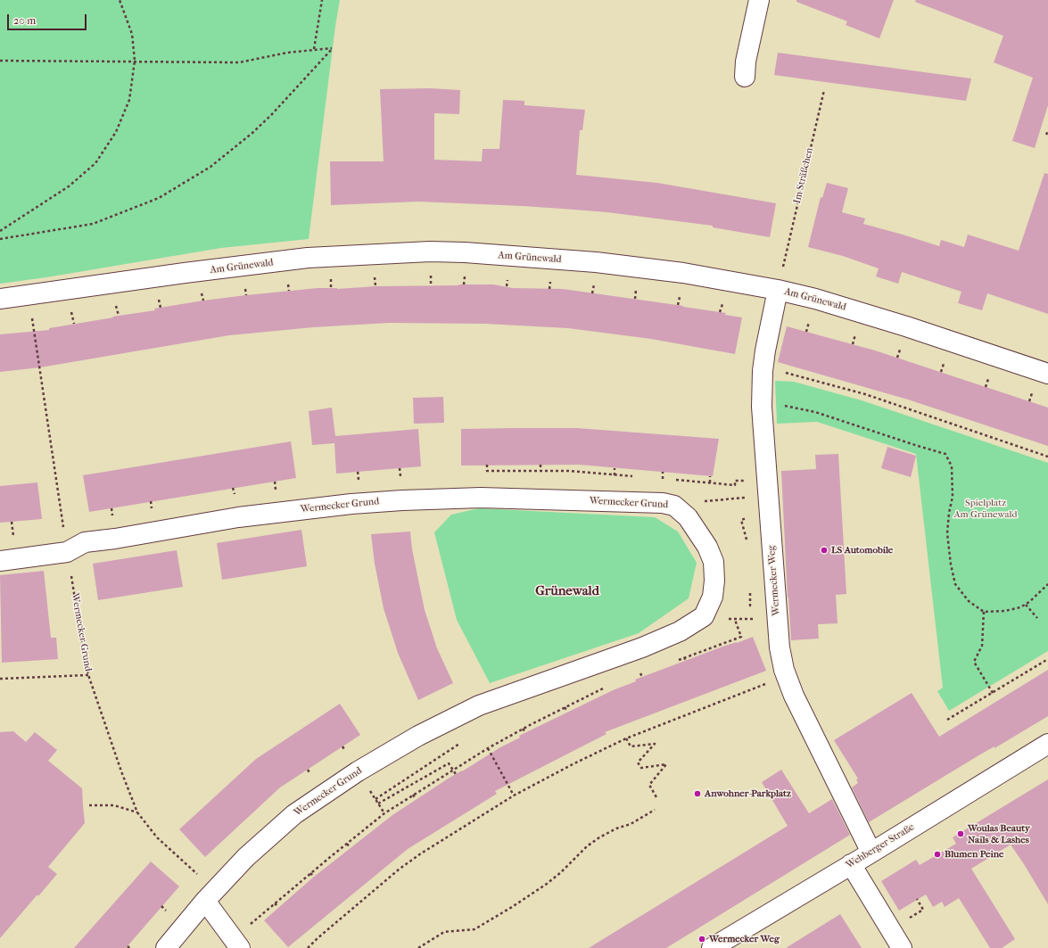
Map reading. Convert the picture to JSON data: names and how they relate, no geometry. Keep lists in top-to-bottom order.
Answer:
{
  "streets": {
    "street": [
      "Am Grünewald",
      "Wermecker Grund",
      "Wermecker Weg",
      "Wehberger Straße"
    ],
    "path": ["Im Sträßchen"]
  },
  "crossings": [
    ["Am Grünewald", "Wermecker Weg"],
    ["Wermecker Weg", "Wehberger Straße"]
  ],
  "districts": ["Grünewald"],
  "parks": ["Spielplatz Am Grünewald"],
  "places": [
    "LS Automobile",
    "Anwohner-Parkplatz",
    "Woulas Beauty Nails & Lashes",
    "Blumen Peine",
    "Wermecker Weg"
  ],
  "scale_bar": "20 m"
}
